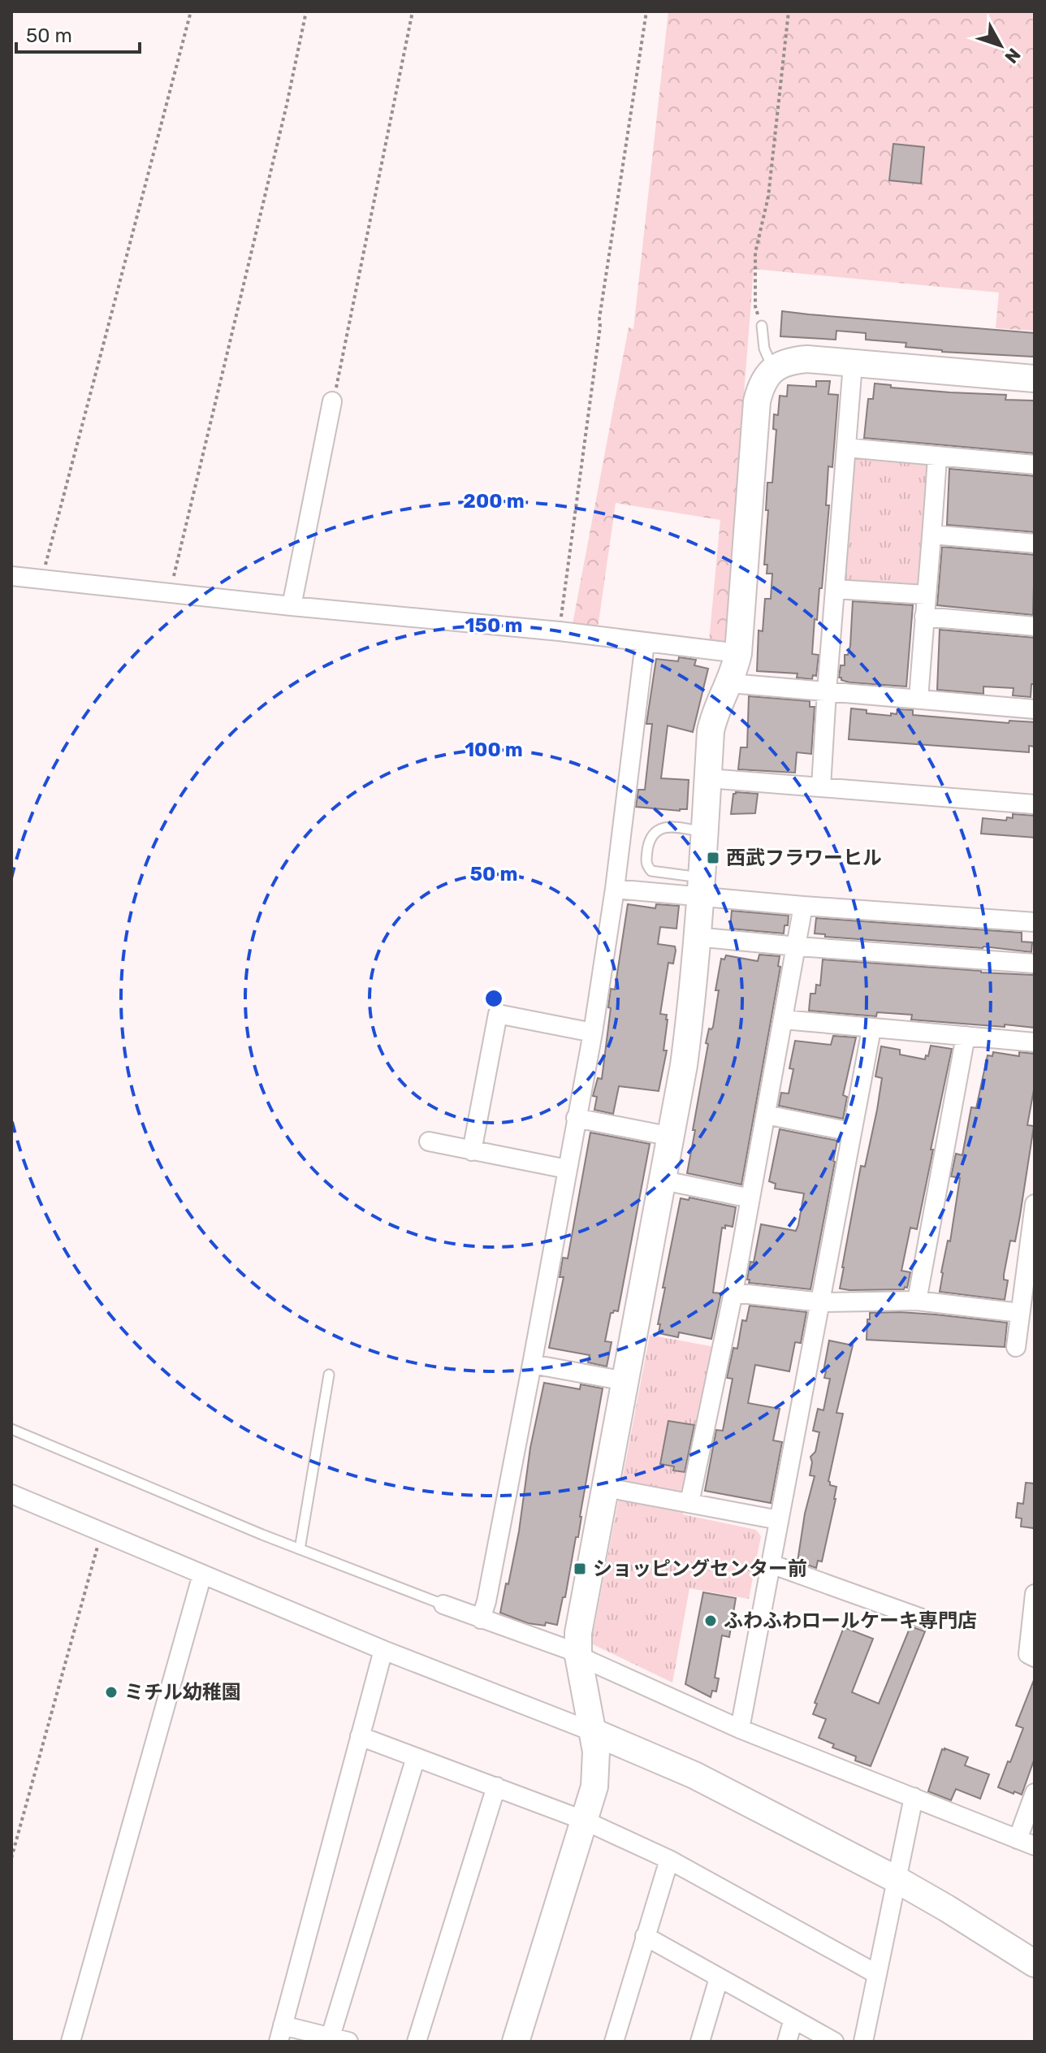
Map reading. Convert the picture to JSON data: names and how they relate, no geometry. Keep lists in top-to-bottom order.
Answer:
{
  "places": {
    "transit": ["西武フラワーヒル", "ショッピングセンター前"],
    "other": ["ふわふわロールケーキ専門店", "ミチル幼稚園"]
  },
  "scale_bar": "50 m",
  "north": "bottom right",
  "rings": [
    "200 m",
    "150 m",
    "100 m",
    "50 m"
  ]
}
